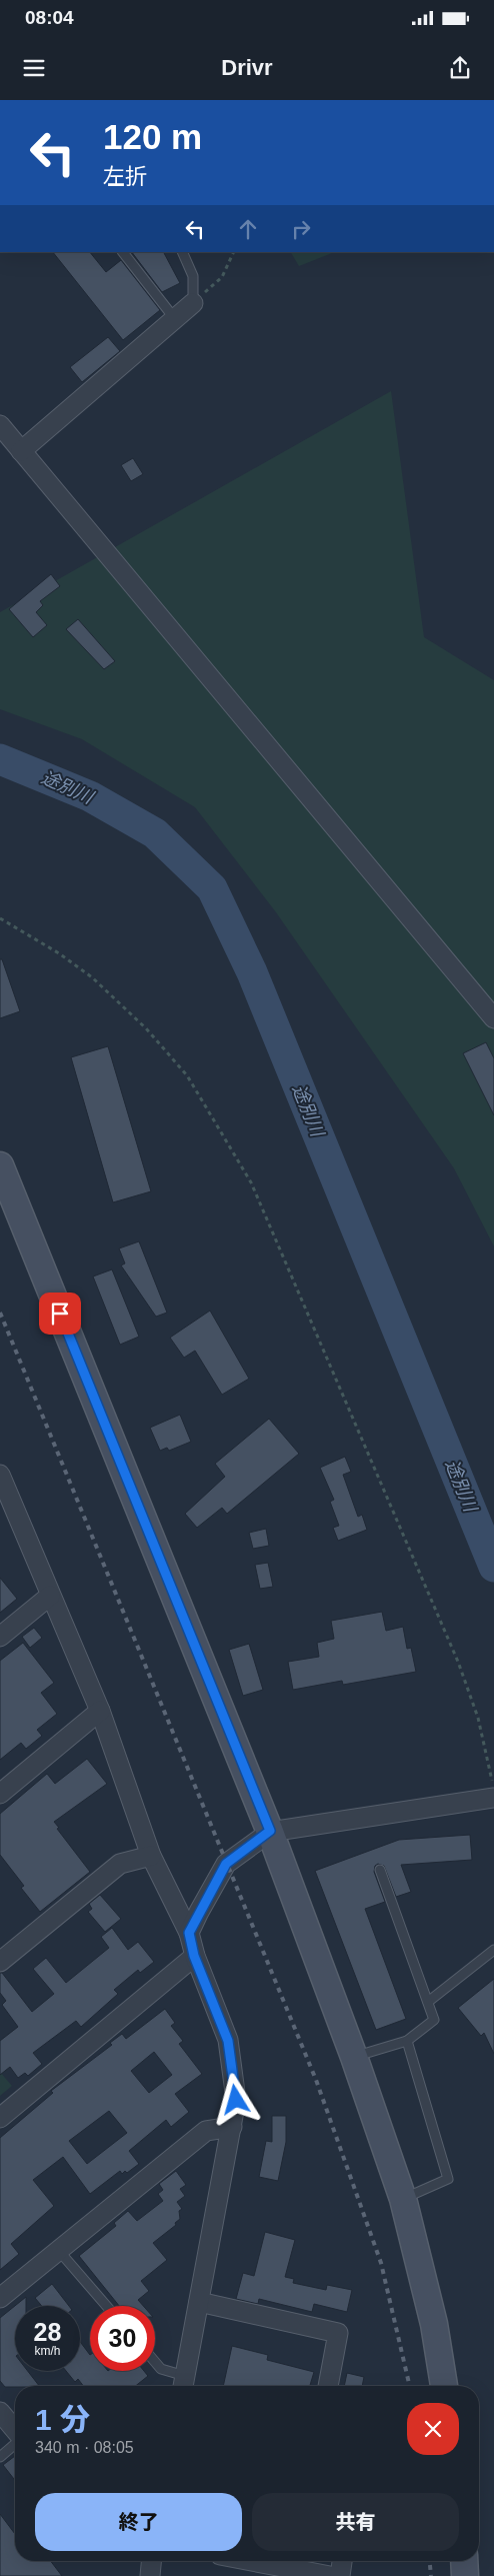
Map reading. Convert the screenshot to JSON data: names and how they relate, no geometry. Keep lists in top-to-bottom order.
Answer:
{
  "water": ["途別川"],
  "page": {
    "status": "08:04",
    "header": "Drivr",
    "turn": ["120 m", "左折"],
    "speed": "28 km/h",
    "limit": "30",
    "heading": ["1 分", "340 m · 08:05"],
    "buttons": ["終了", "共有"]
  }
}
